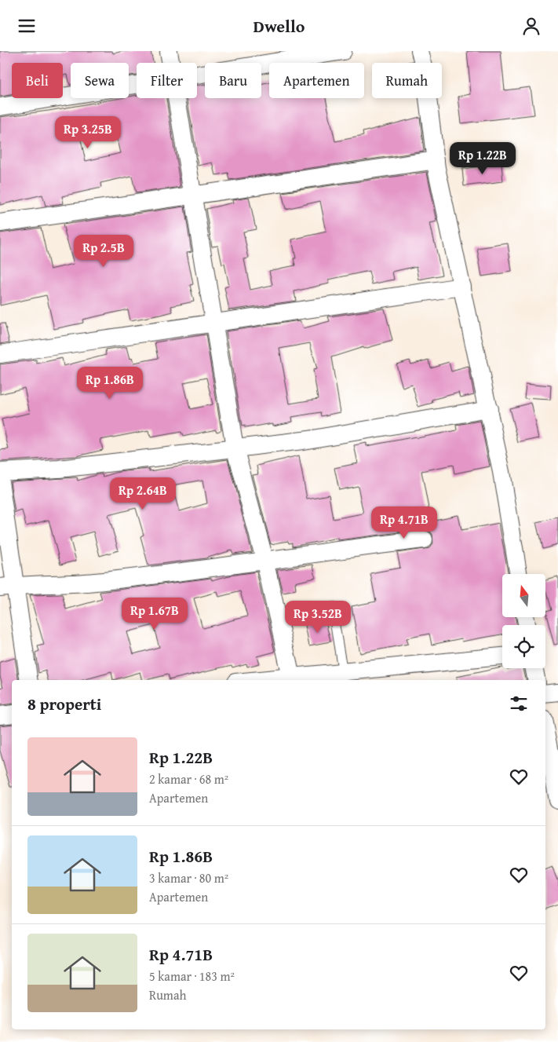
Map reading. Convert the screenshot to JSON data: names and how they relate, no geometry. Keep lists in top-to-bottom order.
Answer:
{
  "north": "top",
  "page": {
    "header": "Dwello",
    "chip": [
      "Beli",
      "Sewa",
      "Filter",
      "Baru",
      "Apartemen",
      "Rumah"
    ],
    "price": [
      "Rp 3.25B",
      "Rp 1.22B",
      "Rp 2.5B",
      "Rp 1.86B",
      "Rp 2.64B",
      "Rp 4.71B",
      "Rp 1.67B",
      "Rp 3.52B"
    ],
    "heading": "8 properti",
    "list": [
      {
        "name": "Rp 1.22B",
        "note": "2 kamar · 68 m² · Apartemen"
      },
      {
        "name": "Rp 1.86B",
        "note": "3 kamar · 80 m² · Apartemen"
      },
      {
        "name": "Rp 4.71B",
        "note": "5 kamar · 183 m² · Rumah"
      }
    ]
  }
}
